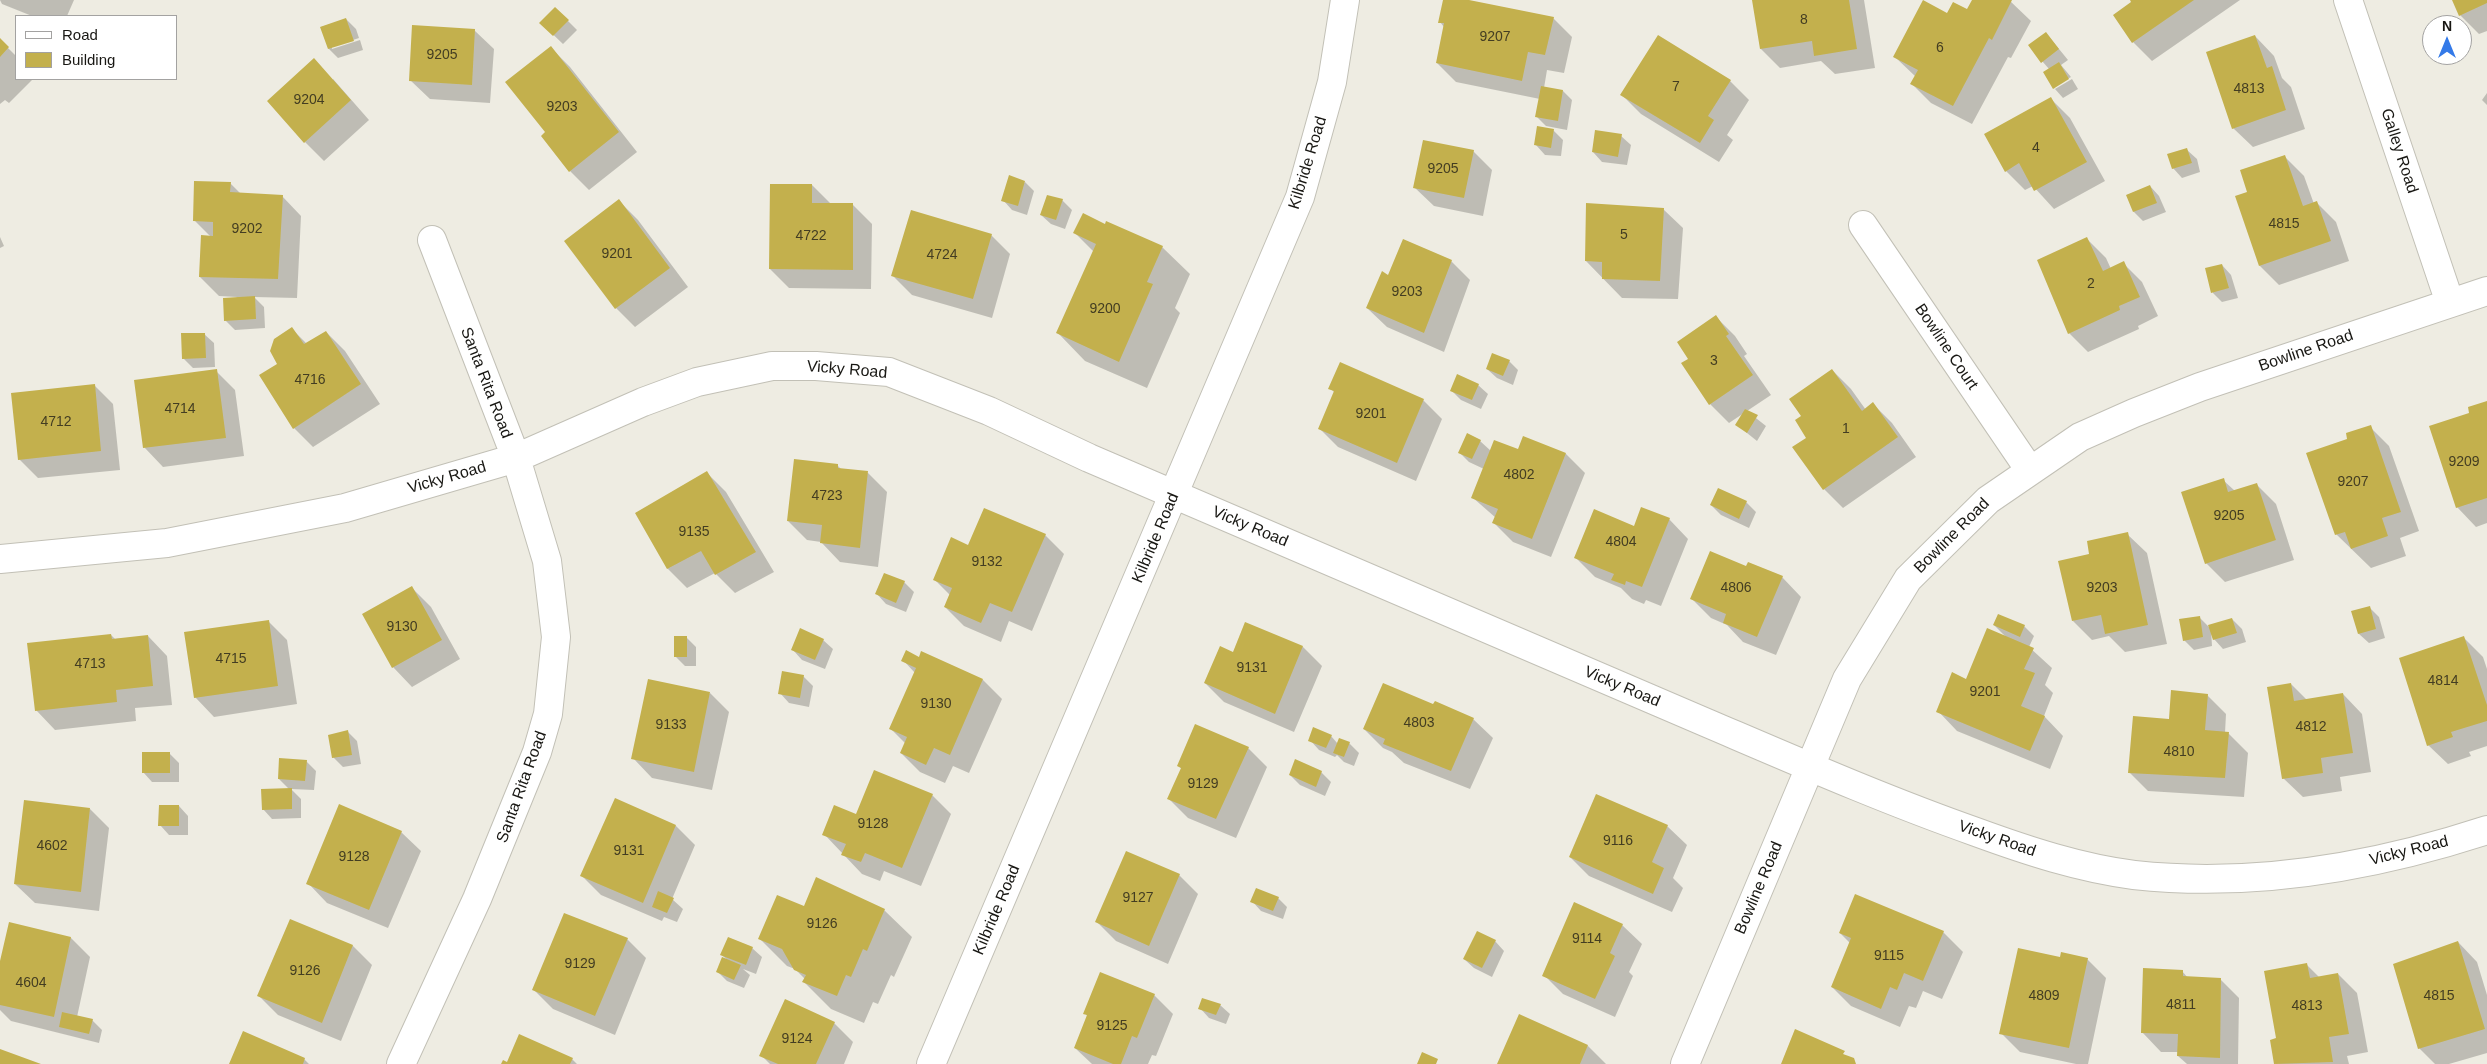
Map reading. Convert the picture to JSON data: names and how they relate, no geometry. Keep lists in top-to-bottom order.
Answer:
{
  "streets": {
    "street": [
      "Galley Road",
      "Kilbride Road",
      "Bowline Court",
      "Bowline Road",
      "Vicky Road",
      "Santa Rita Road"
    ]
  },
  "crossings": [
    ["Galley Road", "Bowline Road"],
    ["Kilbride Road", "Vicky Road"],
    ["Bowline Court", "Bowline Road"],
    ["Bowline Road", "Vicky Road"],
    ["Vicky Road", "Santa Rita Road"]
  ],
  "house_numbers": [
    "8",
    "9207",
    "6",
    "9205",
    "7",
    "4813",
    "9204",
    "9203",
    "4",
    "9205",
    "4815",
    "9202",
    "5",
    "4722",
    "9201",
    "4724",
    "2",
    "9203",
    "9200",
    "3",
    "4716",
    "4714",
    "9201",
    "4712",
    "1",
    "9209",
    "4802",
    "9207",
    "4723",
    "9205",
    "9135",
    "4804",
    "9132",
    "4806",
    "9203",
    "9130",
    "4715",
    "4713",
    "9131",
    "4814",
    "9201",
    "9130",
    "4803",
    "9133",
    "4812",
    "4810",
    "9129",
    "9128",
    "9116",
    "4602",
    "9131",
    "9128",
    "9127",
    "9126",
    "9114",
    "9115",
    "9129",
    "9126",
    "4604",
    "4809",
    "4815",
    "4811",
    "4813",
    "9125",
    "9124"
  ],
  "legend": ["Road", "Building"],
  "north": "top"
}
